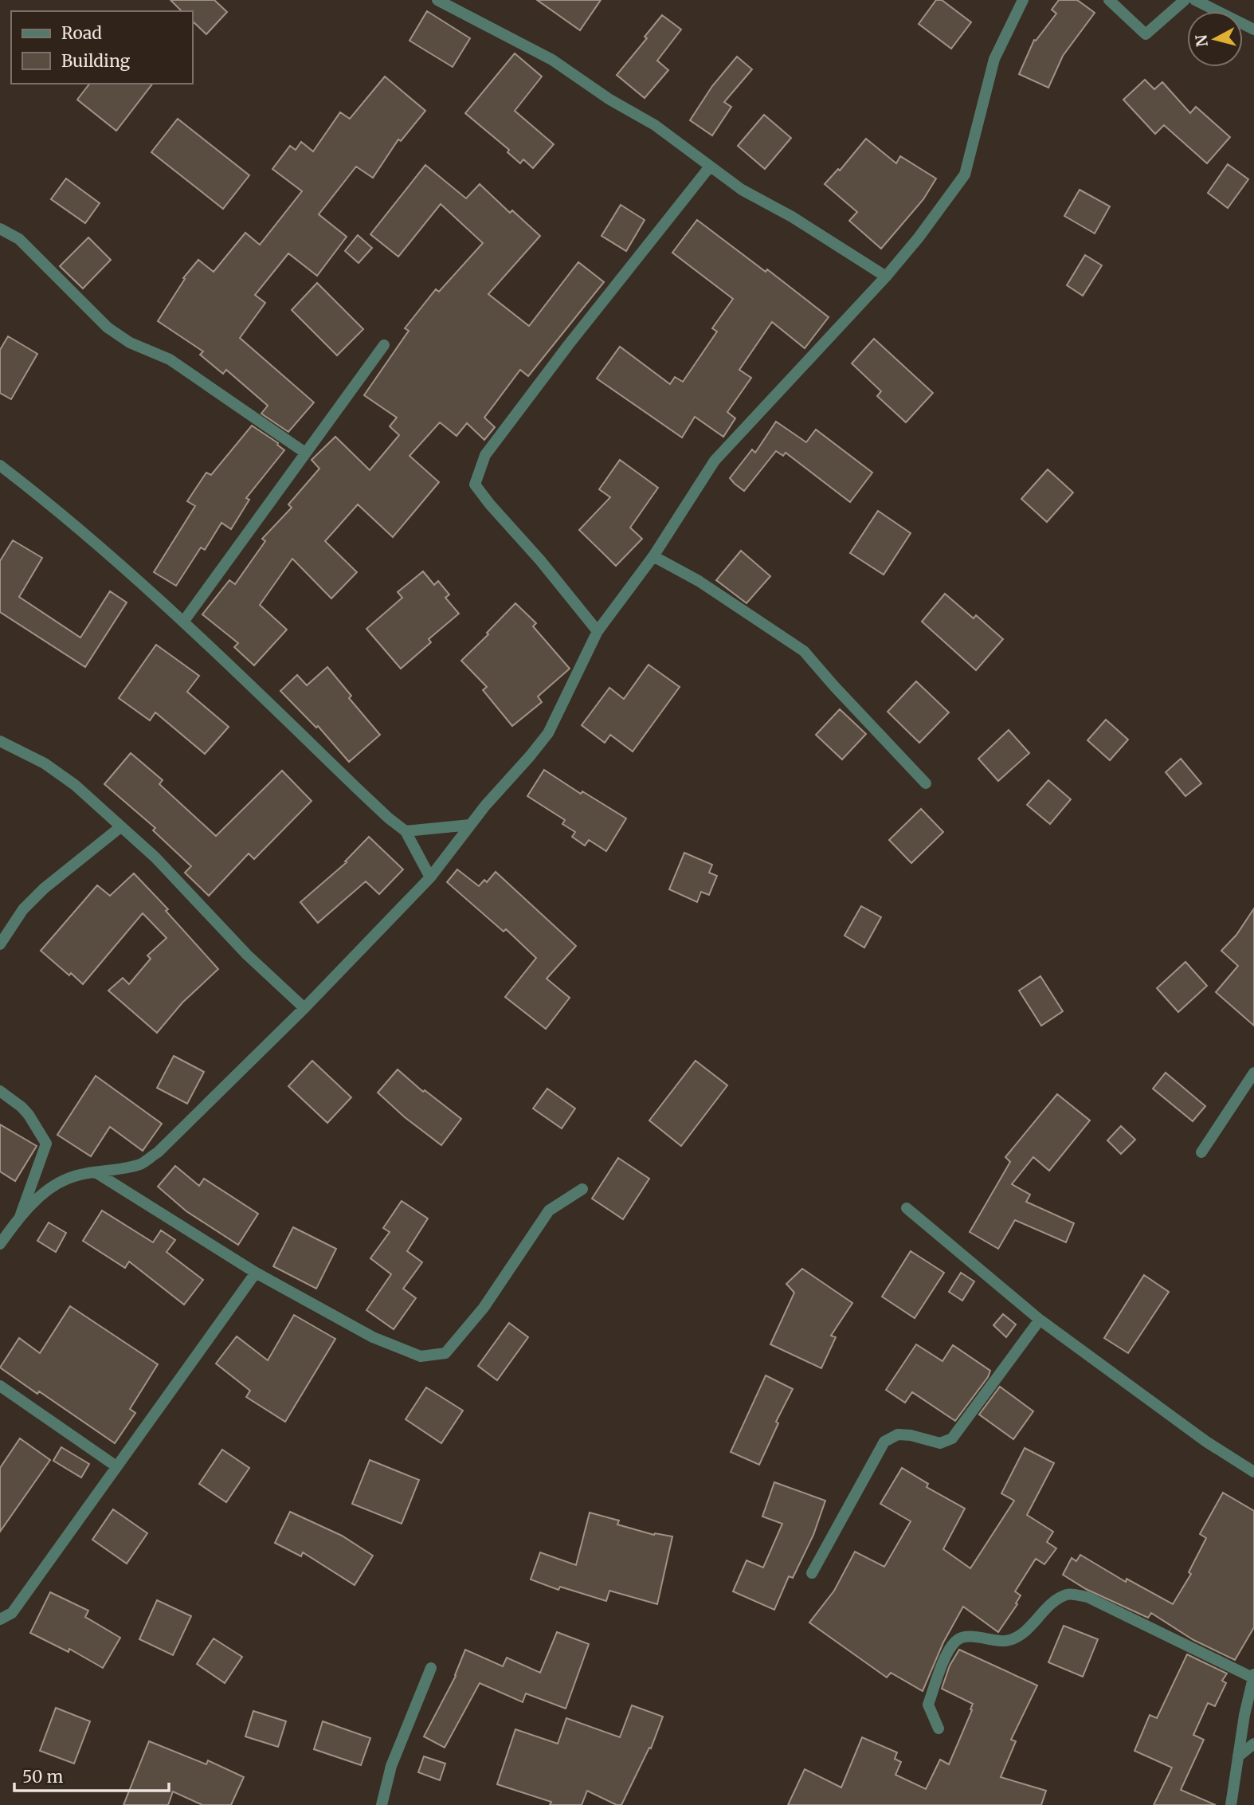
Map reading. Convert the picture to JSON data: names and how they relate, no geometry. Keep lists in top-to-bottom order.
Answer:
{
  "legend": ["Road", "Building"],
  "scale_bar": "50 m",
  "north": "left"
}
